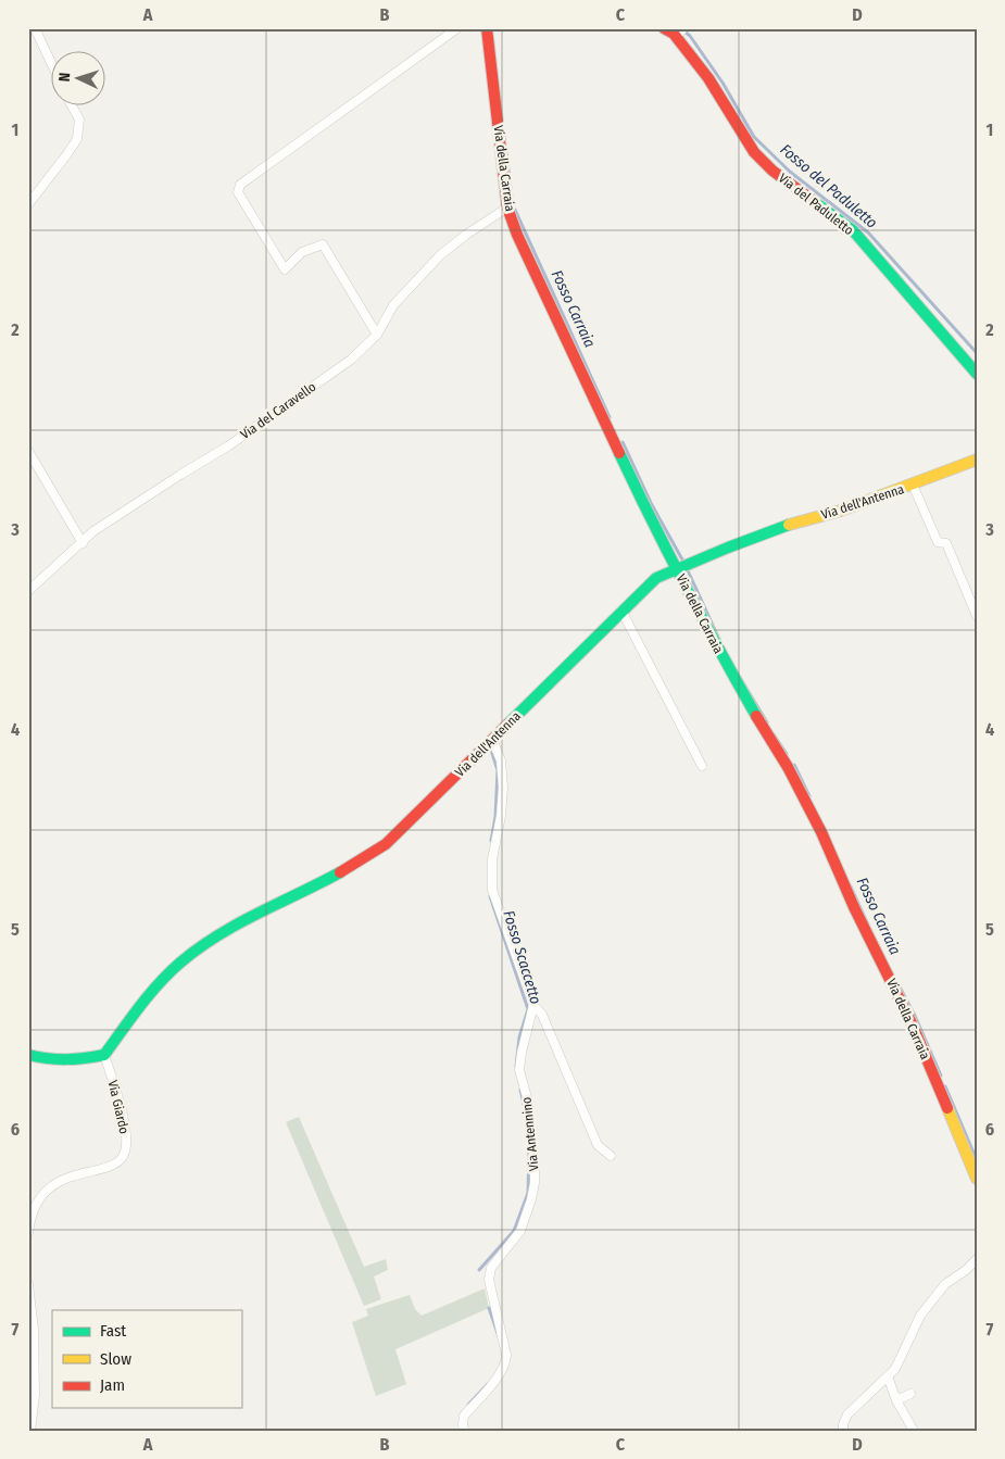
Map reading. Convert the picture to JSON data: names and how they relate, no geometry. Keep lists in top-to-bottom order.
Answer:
{
  "streets": {
    "street": [
      "Via della Carraia",
      "Via del Paduletto",
      "Via del Caravello",
      "Via dell'Antenna",
      "Via Giardo",
      "Via Antennino"
    ]
  },
  "crossings": [
    ["Via della Carraia", "Via del Caravello"],
    ["Via della Carraia", "Via dell'Antenna"],
    ["Via dell'Antenna", "Via Giardo"]
  ],
  "water": ["Fosso del Paduletto", "Fosso Carraia", "Fosso Scaccetto"],
  "legend": ["Fast", "Slow", "Jam"],
  "north": "left",
  "grid": {
    "columns": [
      "A",
      "B",
      "C",
      "D"
    ],
    "rows": [
      "1",
      "2",
      "3",
      "4",
      "5",
      "6",
      "7"
    ]
  }
}
